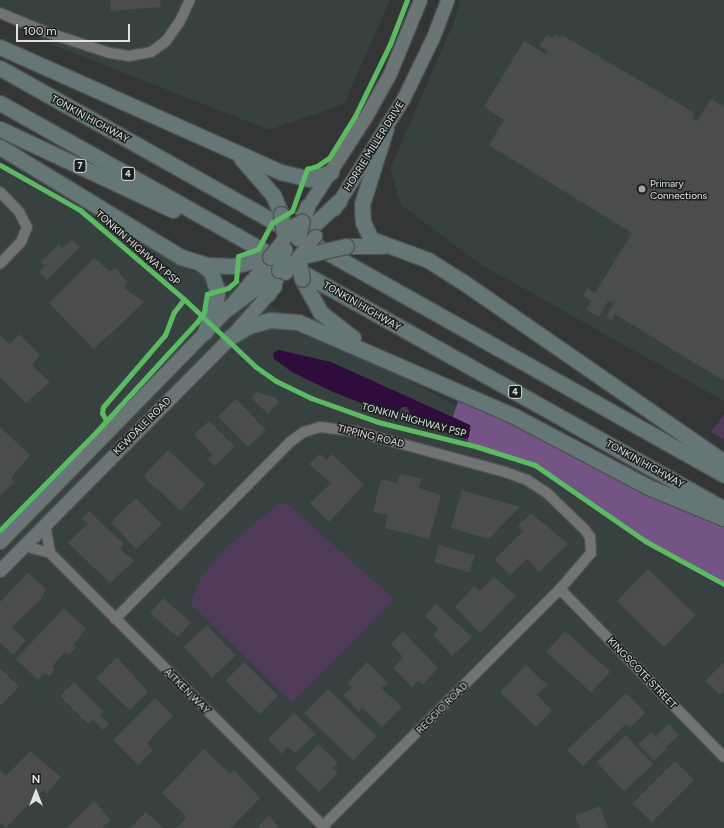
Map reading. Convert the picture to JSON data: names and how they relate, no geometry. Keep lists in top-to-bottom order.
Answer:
{
  "streets": {
    "highway": ["TONKIN HIGHWAY", "7", "4"],
    "main road": ["HORRIE MILLER DRIVE", "KEWDALE ROAD"],
    "street": [
      "TIPPING ROAD",
      "KINGSCOTE STREET",
      "AITKEN WAY",
      "REGGIO ROAD"
    ],
    "cycle path": ["TONKIN HIGHWAY PSP"]
  },
  "crossings": [
    ["TONKIN HIGHWAY", "7"],
    ["TIPPING ROAD", "KINGSCOTE STREET"],
    ["TIPPING ROAD", "AITKEN WAY"],
    ["TIPPING ROAD", "REGGIO ROAD"],
    ["KINGSCOTE STREET", "REGGIO ROAD"],
    ["AITKEN WAY", "REGGIO ROAD"]
  ],
  "places": ["Primary Connections"],
  "scale_bar": "100 m",
  "north": "top"
}
